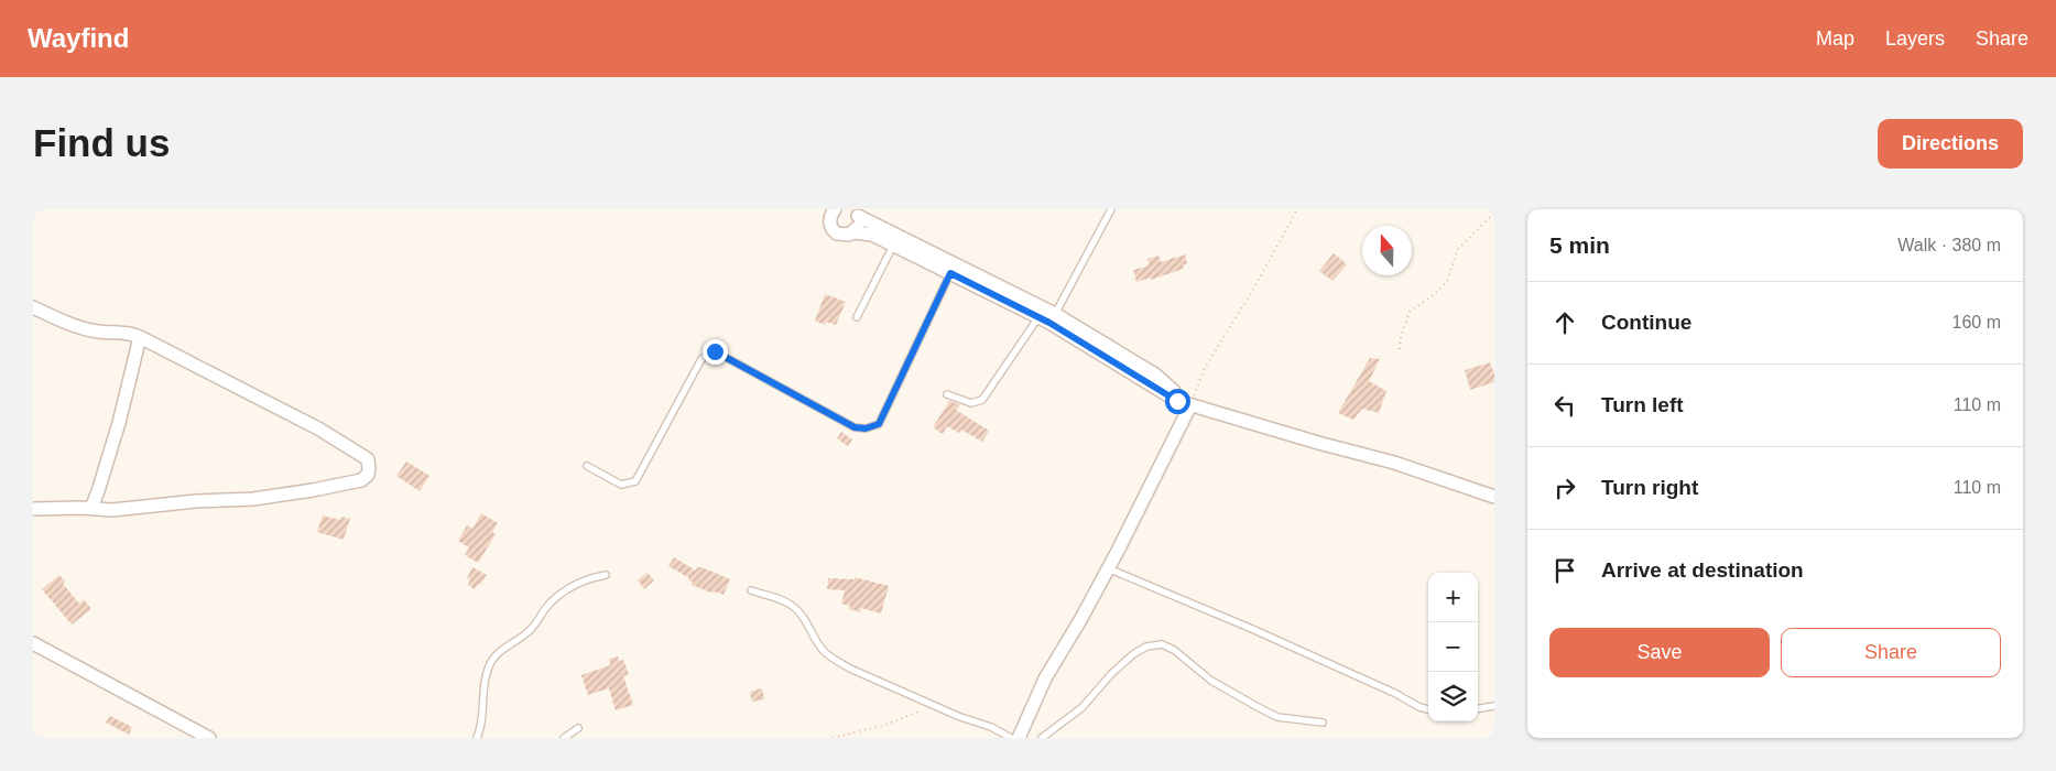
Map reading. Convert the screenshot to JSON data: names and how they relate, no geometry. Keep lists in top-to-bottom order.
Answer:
{
  "north": "top",
  "page": {
    "header": "Wayfind",
    "nav": ["Map", "Layers", "Share"],
    "buttons": [
      "Directions",
      ["Save", "Share"]
    ],
    "title": "Find us",
    "heading": ["5 min", "Walk · 380 m"],
    "list": [
      ["Continue", "160 m"],
      ["Turn left", "110 m"],
      ["Turn right", "110 m"],
      "Arrive at destination"
    ],
    "map_buttons": ["+", "−"]
  }
}
